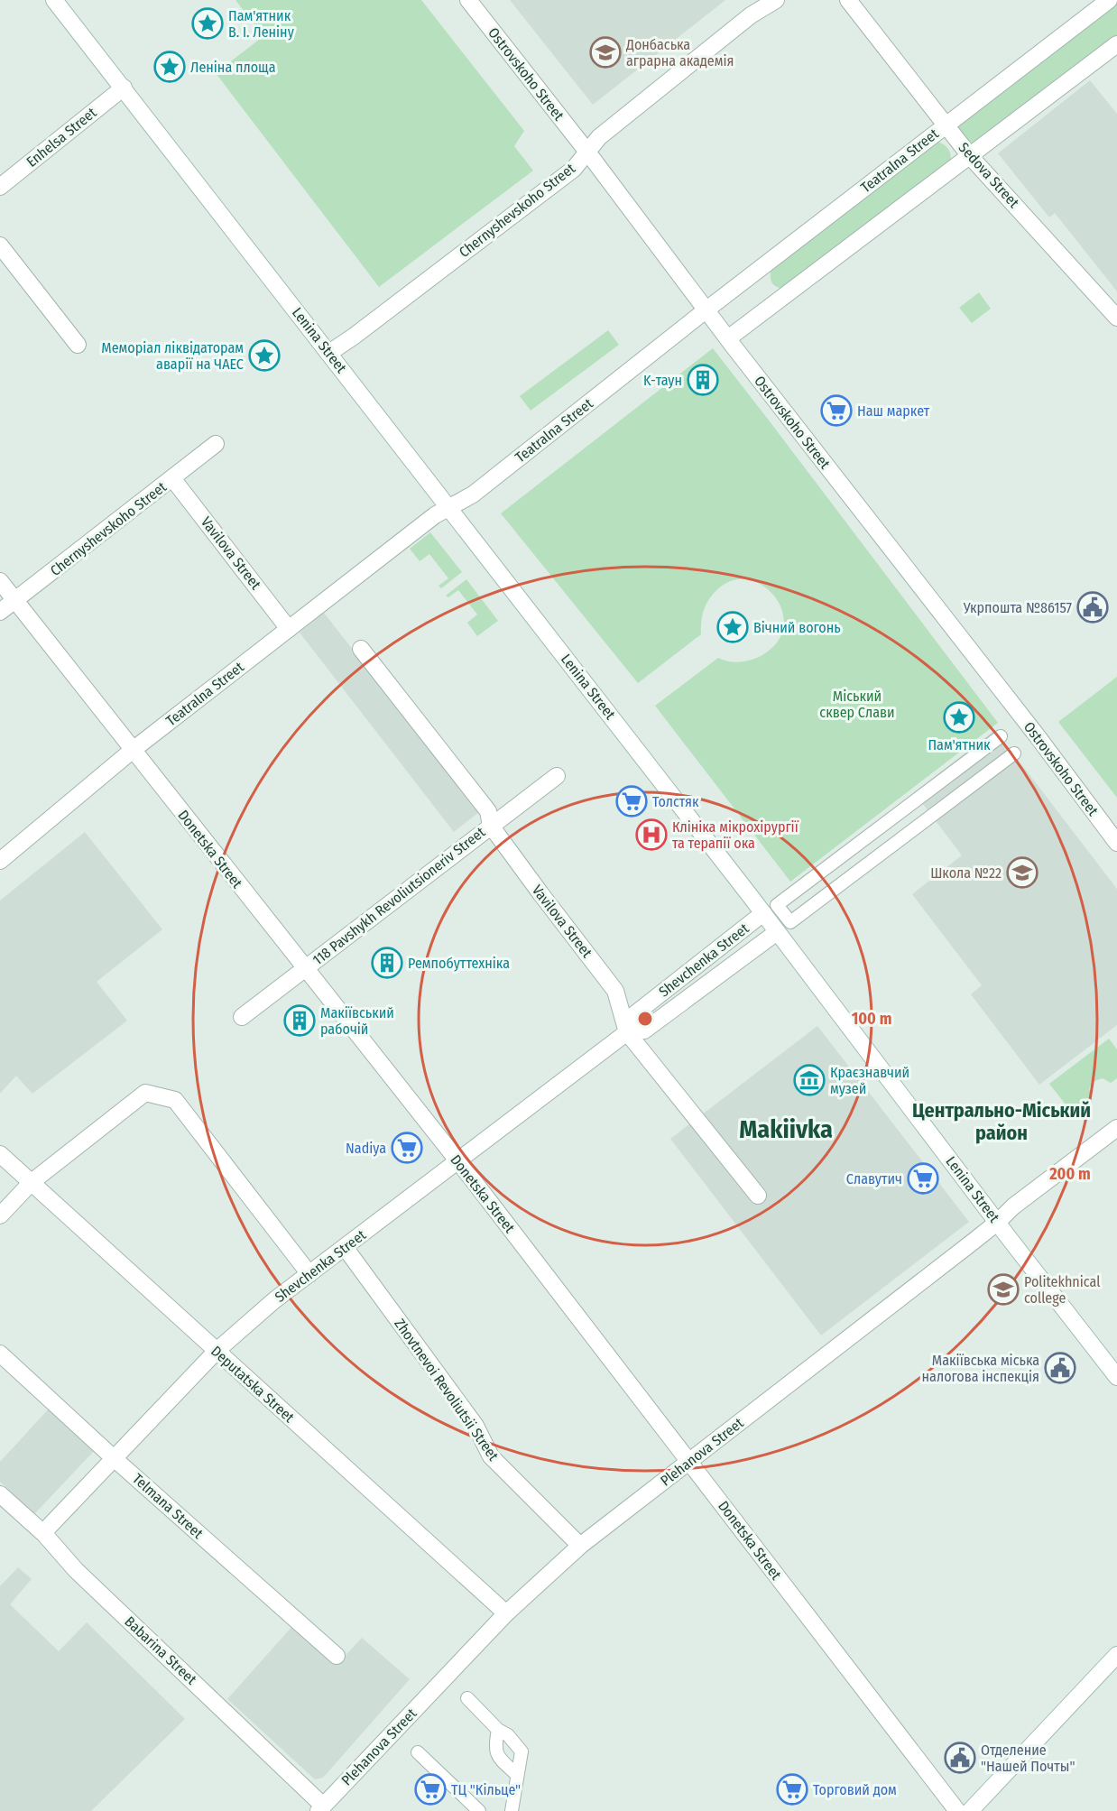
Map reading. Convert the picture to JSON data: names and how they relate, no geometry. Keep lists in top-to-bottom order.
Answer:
{
  "streets": {
    "street": [
      "Ostrovskoho Street",
      "Enhelsa Street",
      "Teatralna Street",
      "Sedova Street",
      "Chernyshevskoho Street",
      "Lenina Street",
      "Vavilova Street",
      "Donetska Street",
      "118 Pavshykh Revoliutsioneriv Street",
      "Shevchenka Street",
      "Deputatska Street",
      "Zhovtnevoi Revoliutsii Street",
      "Plehanova Street",
      "Telmana Street",
      "Babarina Street"
    ]
  },
  "crossings": [
    ["Ostrovskoho Street", "Teatralna Street"],
    ["Ostrovskoho Street", "Chernyshevskoho Street"],
    ["Enhelsa Street", "Lenina Street"],
    ["Teatralna Street", "Sedova Street"],
    ["Teatralna Street", "Lenina Street"],
    ["Teatralna Street", "Vavilova Street"],
    ["Teatralna Street", "Donetska Street"],
    ["Chernyshevskoho Street", "Lenina Street"],
    ["Chernyshevskoho Street", "Vavilova Street"],
    ["Chernyshevskoho Street", "Donetska Street"],
    ["Lenina Street", "Shevchenka Street"],
    ["Lenina Street", "Plehanova Street"],
    ["Vavilova Street", "118 Pavshykh Revoliutsioneriv Street"],
    ["Vavilova Street", "Shevchenka Street"],
    ["Donetska Street", "118 Pavshykh Revoliutsioneriv Street"],
    ["Donetska Street", "Shevchenka Street"],
    ["Donetska Street", "Plehanova Street"],
    ["Shevchenka Street", "Deputatska Street"],
    ["Shevchenka Street", "Zhovtnevoi Revoliutsii Street"],
    ["Shevchenka Street", "Telmana Street"],
    ["Shevchenka Street", "Babarina Street"],
    ["Deputatska Street", "Plehanova Street"],
    ["Zhovtnevoi Revoliutsii Street", "Plehanova Street"],
    ["Plehanova Street", "Babarina Street"]
  ],
  "districts": ["Центрально-Міський район", "Makiivka"],
  "parks": ["Міський сквер Слави"],
  "places": {
    "place": [
      "Пам'ятник В. І. Леніну",
      "Леніна площа",
      "Меморіал ліквідаторам аварії на ЧАЕС",
      "Вічний вогонь",
      "Пам'ятник"
    ],
    "school or university": ["Донбаська аграрна академія", "Школа №22", "Politekhnical college"],
    "building": ["K-таун", "Ремпобуттехніка", "Макіївський рабочій"],
    "supermarket": [
      "Наш маркет",
      "Толстяк",
      "Nadiya",
      "Славутич",
      "ТЦ \"Кільце\"",
      "Торговий дом"
    ],
    "public building": ["Укрпошта №86157", "Макіївська міська налогова інспекція", "Отделение \"Нашей Почты\""],
    "hospital": ["Клініка мікрохірургії та терапії ока"],
    "museum": ["Краєзнавчий музей"]
  },
  "rings": ["100 m", "200 m"]
}
